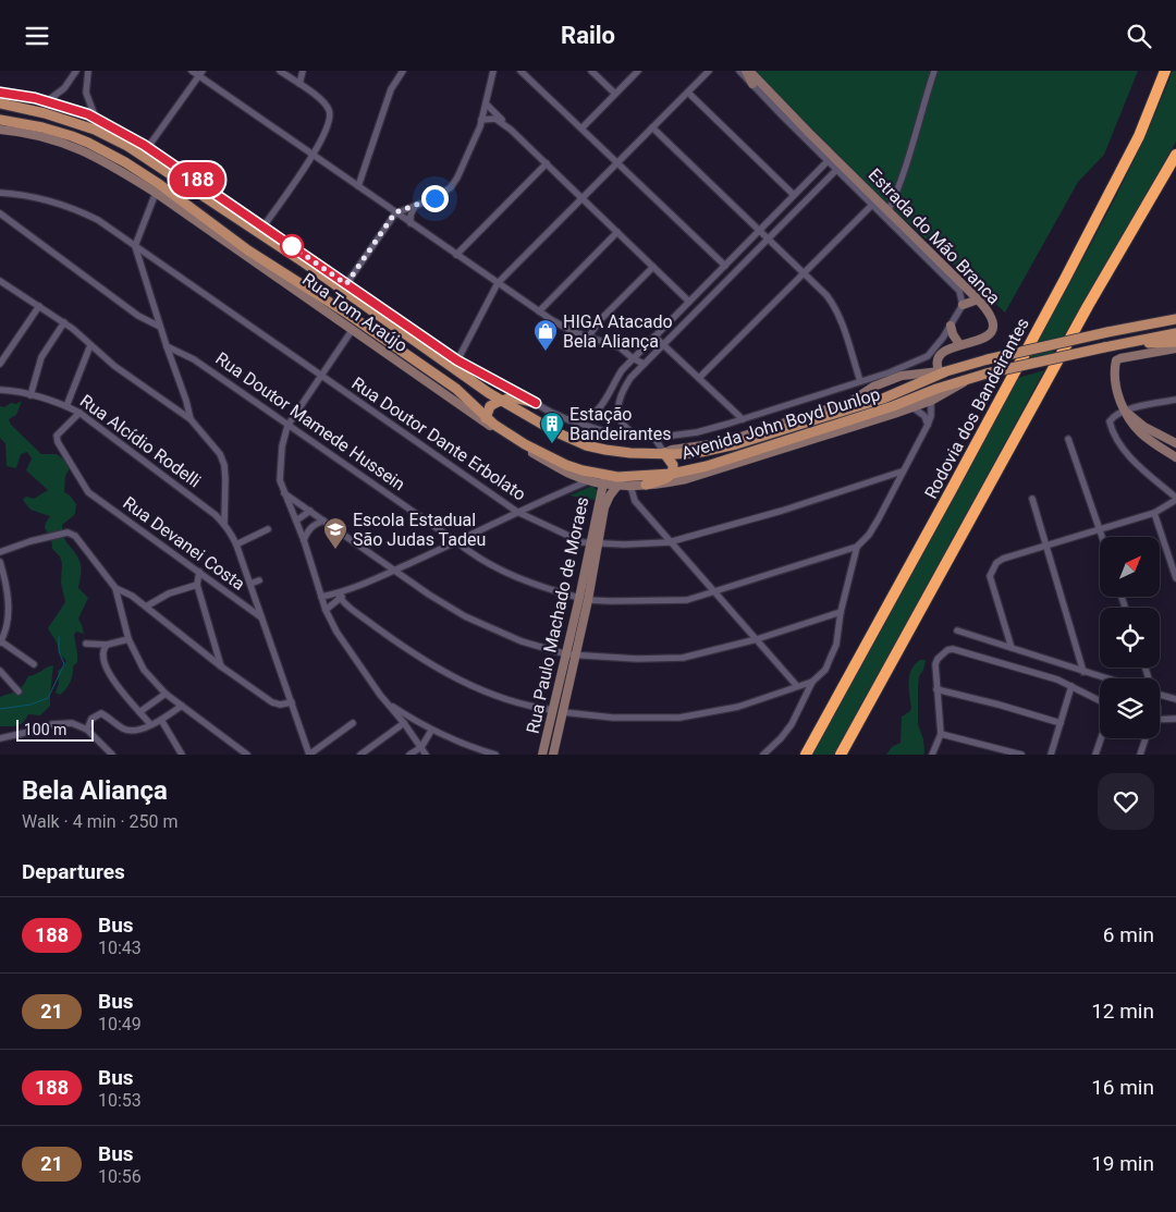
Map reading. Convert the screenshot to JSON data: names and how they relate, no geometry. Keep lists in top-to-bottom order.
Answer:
{
  "streets": {
    "highway": ["Rodovia dos Bandeirantes"],
    "main road": [
      "Estrada do Mão Branca",
      "Rua Tom Araújo",
      "Avenida John Boyd Dunlop",
      "Rua Paulo Machado de Moraes"
    ],
    "street": [
      "Rua Doutor Mamede Hussein",
      "Rua Doutor Dante Erbolato",
      "Rua Alcídio Rodelli",
      "Rua Devanei Costa"
    ]
  },
  "crossings": [
    ["Estrada do Mão Branca", "Avenida John Boyd Dunlop"],
    ["Rua Tom Araújo", "Avenida John Boyd Dunlop"],
    ["Rua Doutor Mamede Hussein", "Rua Paulo Machado de Moraes"],
    ["Rua Doutor Dante Erbolato", "Rua Paulo Machado de Moraes"],
    ["Rua Alcídio Rodelli", "Rua Devanei Costa"]
  ],
  "places": {
    "shop": ["HIGA Atacado Bela Aliança"],
    "building": ["Estação Bandeirantes"],
    "school or university": ["Escola Estadual São Judas Tadeu"]
  },
  "lines": ["bus line 188"],
  "scale_bar": "100 m",
  "north": "top right",
  "page": {
    "header": "Railo",
    "on_map": "188",
    "scale": "100 m",
    "heading": [
      ["Bela Aliança", "Walk · 4 min · 250 m"],
      "Departures"
    ],
    "list": [
      {
        "mark": "188",
        "name": "Bus",
        "note": "10:43",
        "value": "6 min"
      },
      {
        "mark": "21",
        "name": "Bus",
        "note": "10:49",
        "value": "12 min"
      },
      {
        "mark": "188",
        "name": "Bus",
        "note": "10:53",
        "value": "16 min"
      },
      {
        "mark": "21",
        "name": "Bus",
        "note": "10:56",
        "value": "19 min"
      }
    ]
  }
}
